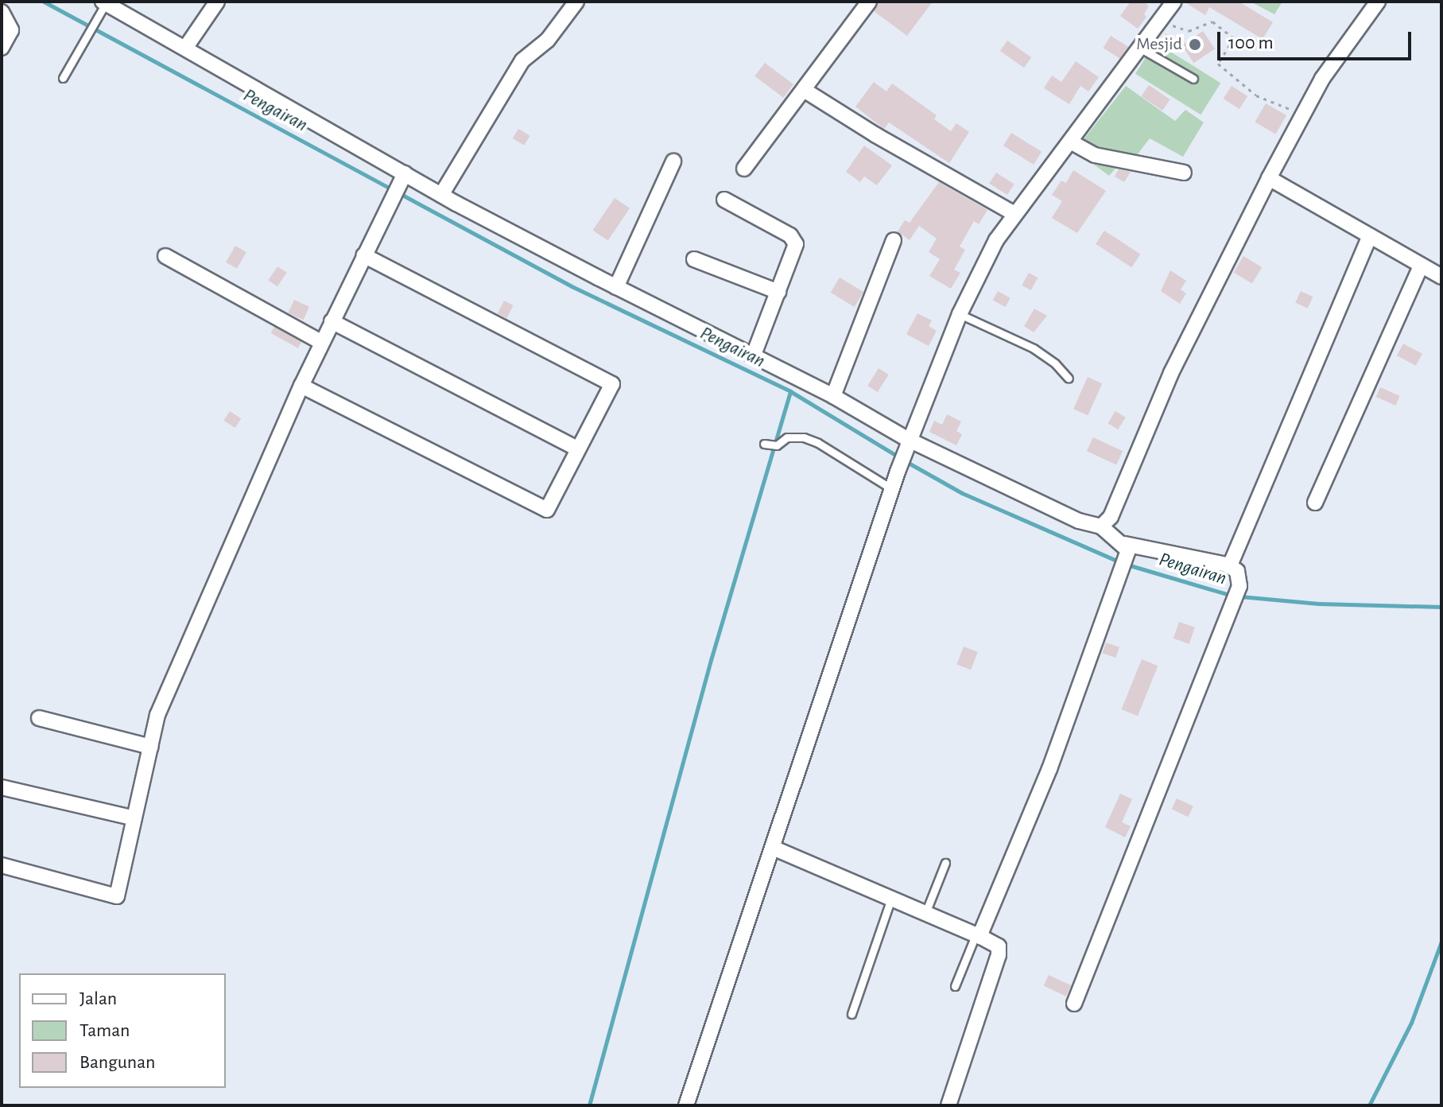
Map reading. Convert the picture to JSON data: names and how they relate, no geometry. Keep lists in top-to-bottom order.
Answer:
{
  "water": ["Pengairan"],
  "places": ["Mesjid"],
  "legend": ["Jalan", "Taman", "Bangunan"],
  "scale_bar": "100 m"
}
